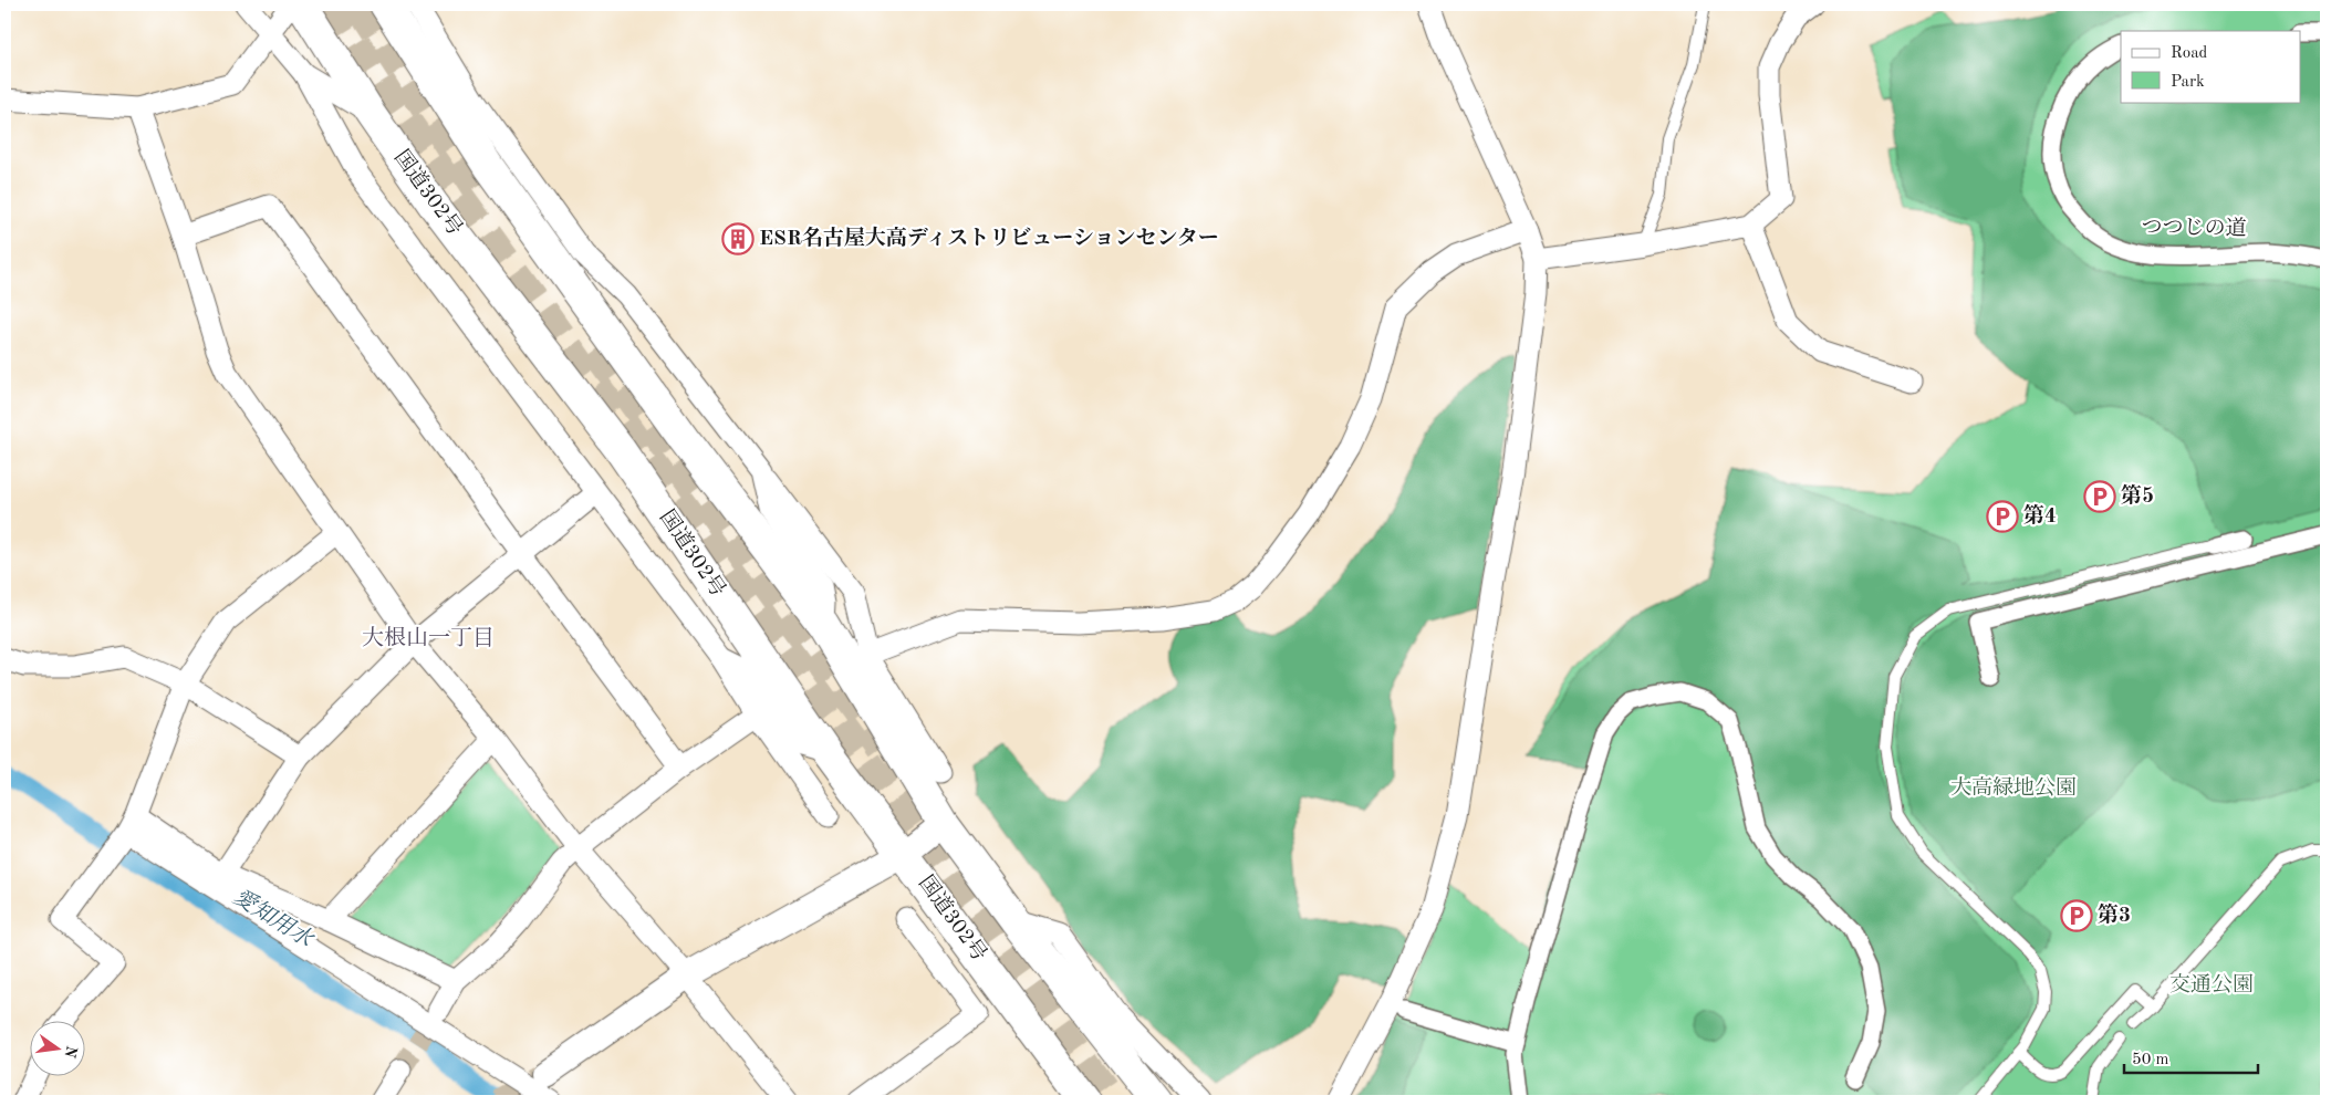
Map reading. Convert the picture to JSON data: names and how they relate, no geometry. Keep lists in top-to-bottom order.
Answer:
{
  "streets": {
    "highway": ["国道302号"],
    "street": ["つつじの道"]
  },
  "districts": ["大根山一丁目"],
  "water": ["愛知用水"],
  "parks": ["大高緑地公園", "交通公園"],
  "places": {
    "building": ["ESR名古屋大高ディストリビューションセンター"],
    "parking": ["第5", "第4", "第3"]
  },
  "legend": ["Road", "Park"],
  "scale_bar": "50 m",
  "north": "right"
}
